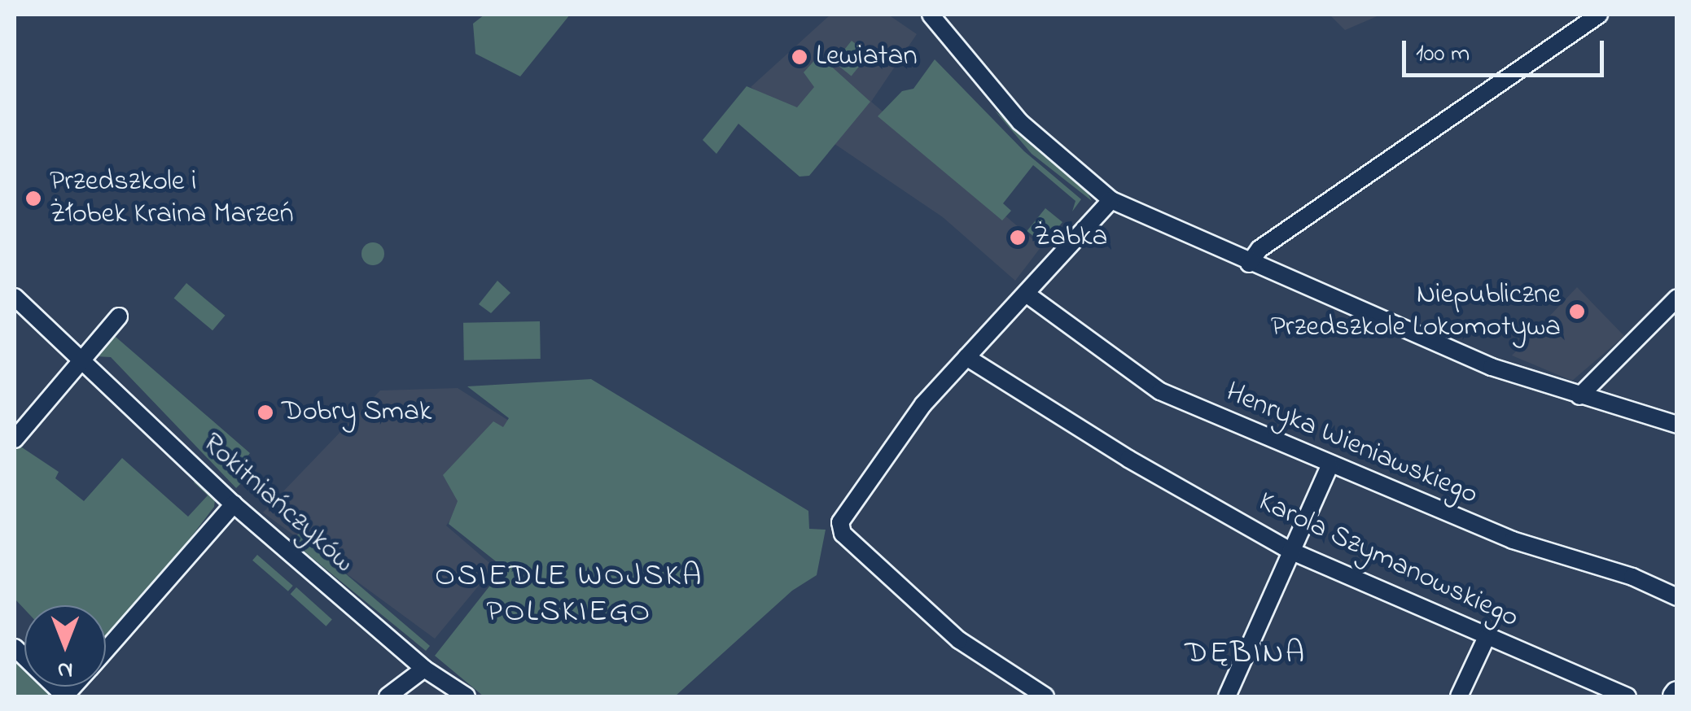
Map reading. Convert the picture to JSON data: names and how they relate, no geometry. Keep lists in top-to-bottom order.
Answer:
{
  "streets": {
    "street": ["Henryka Wieniawskiego", "Rokitniańczyków", "Karola Szymanowskiego"]
  },
  "districts": ["OSIEDLE WOJSKA POLSKIEGO", "DĘBINA"],
  "places": [
    "Lewiatan",
    "Przedszkole i Żłobek Kraina Marzeń",
    "Żabka",
    "Niepubliczne Przedszkole Lokomotywa",
    "Dobry Smak"
  ],
  "scale_bar": "100 m",
  "north": "bottom"
}
